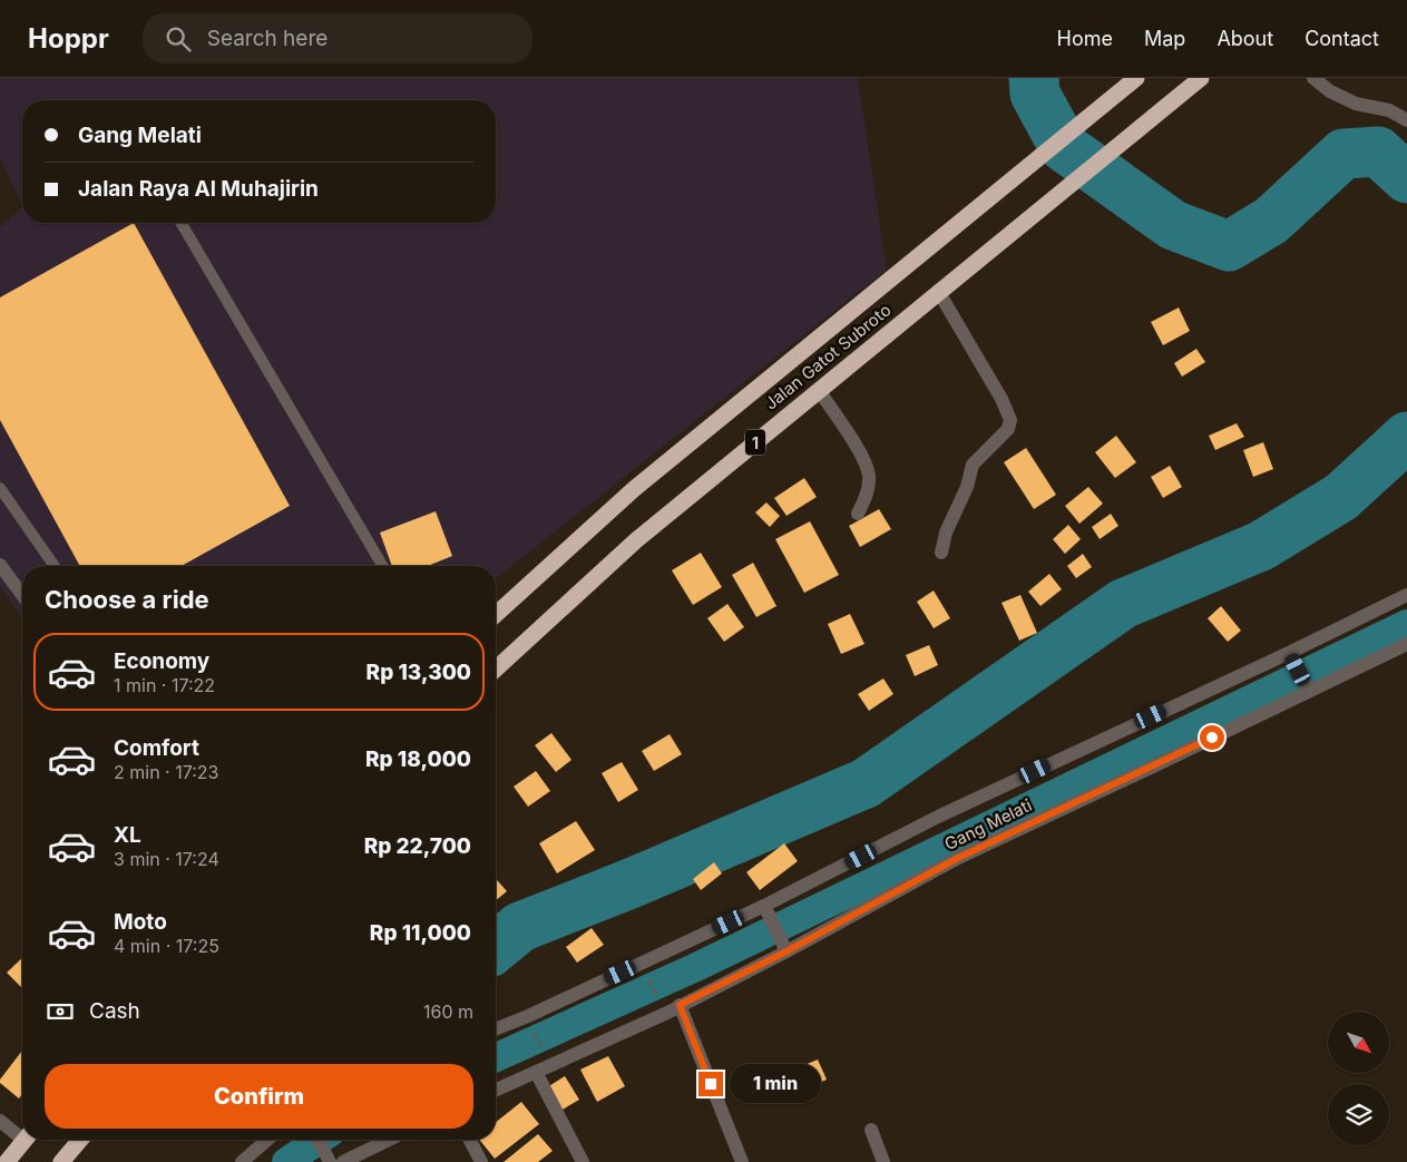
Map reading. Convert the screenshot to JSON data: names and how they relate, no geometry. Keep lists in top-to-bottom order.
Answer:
{
  "streets": {
    "highway": ["Jalan Gatot Subroto", "1"],
    "street": ["Gang Melati"]
  },
  "north": "bottom right",
  "page": {
    "header": "Hoppr",
    "search": "Search here",
    "nav": [
      "Home",
      "Map",
      "About",
      "Contact"
    ],
    "banner": ["Gang Melati", "Jalan Raya Al Muhajirin"],
    "heading": "Choose a ride",
    "list": [
      {
        "name": "Economy",
        "note": "1 min · 17:22",
        "value": "Rp 13,300"
      },
      {
        "name": "Comfort",
        "note": "2 min · 17:23",
        "value": "Rp 18,000"
      },
      {
        "name": "XL",
        "note": "3 min · 17:24",
        "value": "Rp 22,700"
      },
      {
        "name": "Moto",
        "note": "4 min · 17:25",
        "value": "Rp 11,000"
      }
    ],
    "pay": ["Cash", "160 m"],
    "buttons": "Confirm",
    "bubble": "1 min"
  }
}
